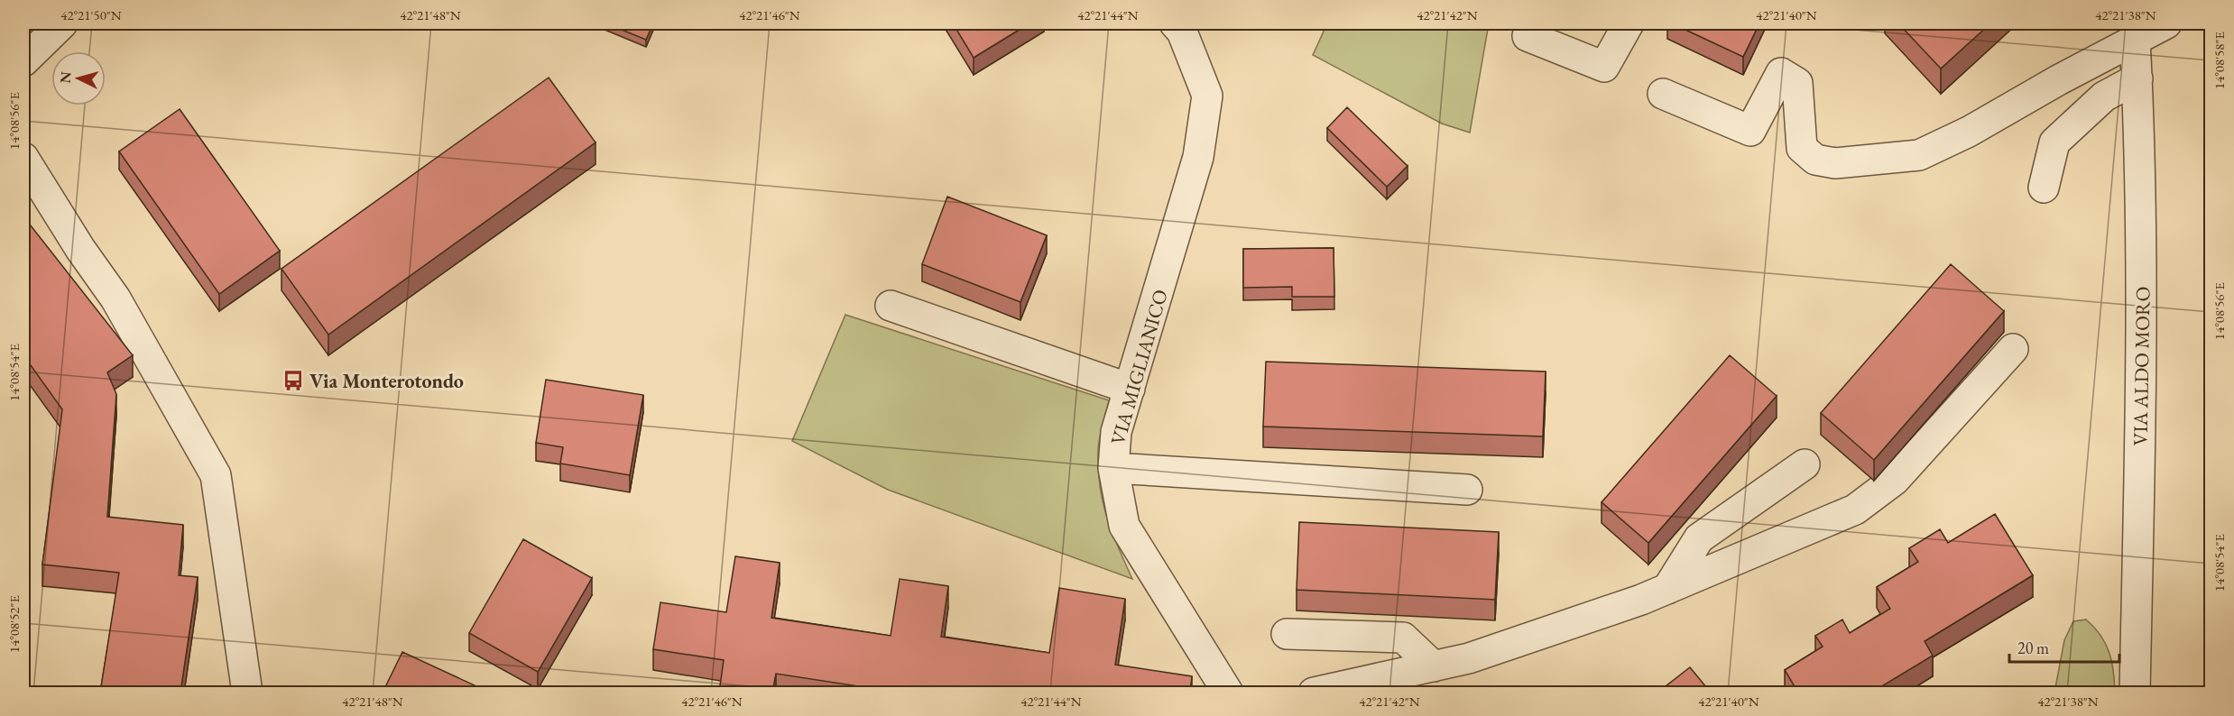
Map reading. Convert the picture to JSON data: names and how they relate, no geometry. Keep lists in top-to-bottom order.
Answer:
{
  "streets": {
    "street": ["VIA ALDO MORO", "VIA MIGLIANICO"]
  },
  "places": {
    "bus stop": ["Via Monterotondo"]
  },
  "scale_bar": "20 m",
  "north": "left",
  "coordinates": [
    "42°21'50\"N",
    "42°21'48\"N",
    "42°21'46\"N",
    "42°21'44\"N",
    "42°21'42\"N",
    "42°21'40\"N",
    "42°21'38\"N",
    "14°08'58\"E",
    "14°08'56\"E",
    "14°08'54\"E",
    "14°08'52\"E"
  ]
}
